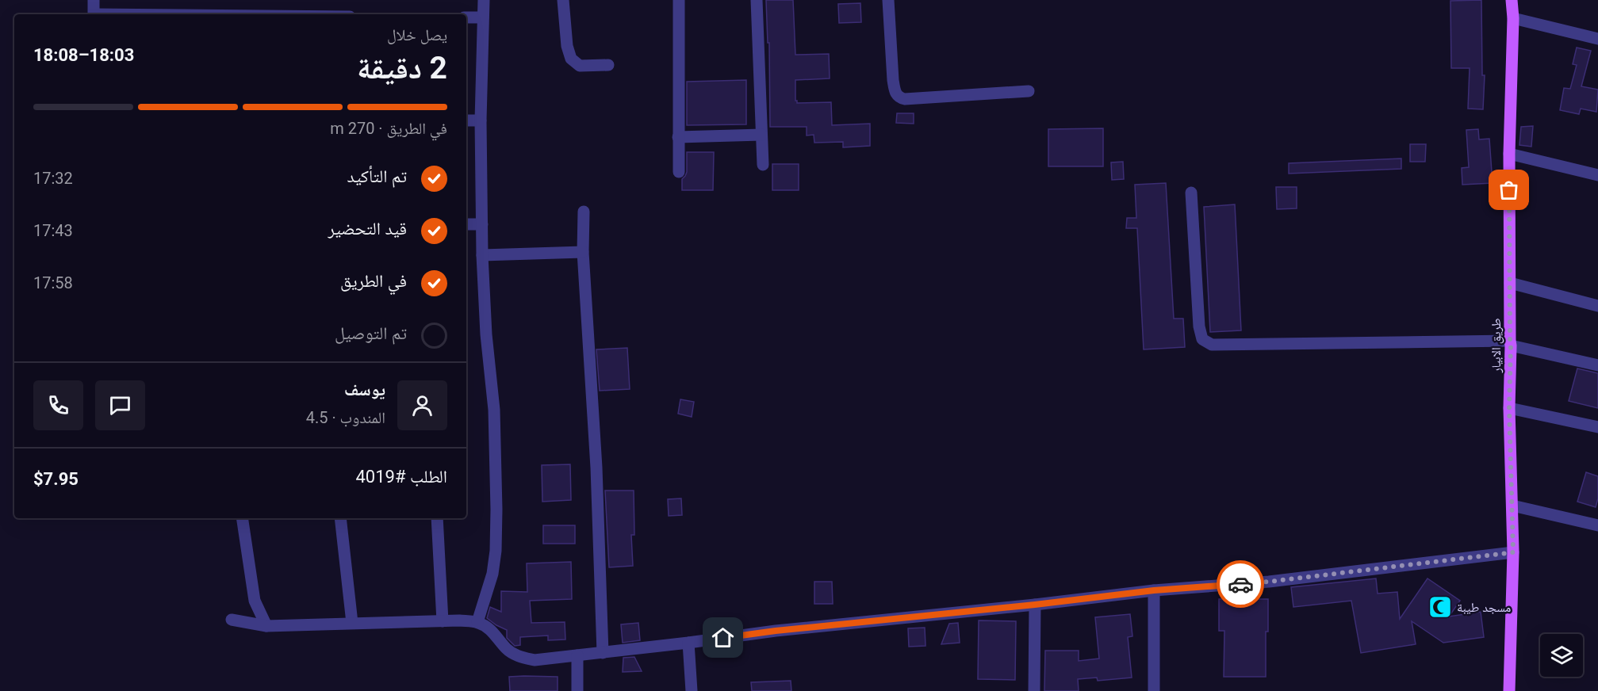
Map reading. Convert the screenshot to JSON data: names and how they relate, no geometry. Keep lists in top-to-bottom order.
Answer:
{
  "streets": {
    "main road": ["طريق الابيار"]
  },
  "places": {
    "mosque": ["مسجد طيبة"]
  },
  "page": {
    "heading": ["2 دقيقة", "يصل خلال", "18:03–18:08"],
    "panel": [
      "يوسف",
      "المندوب · 4.5",
      "الطلب #4019",
      "$7.95"
    ],
    "bar": "في الطريق · 270 m",
    "list": [
      ["تم التأكيد", "17:32"],
      ["قيد التحضير", "17:43"],
      ["في الطريق", "17:58"],
      "تم التوصيل"
    ]
  }
}
